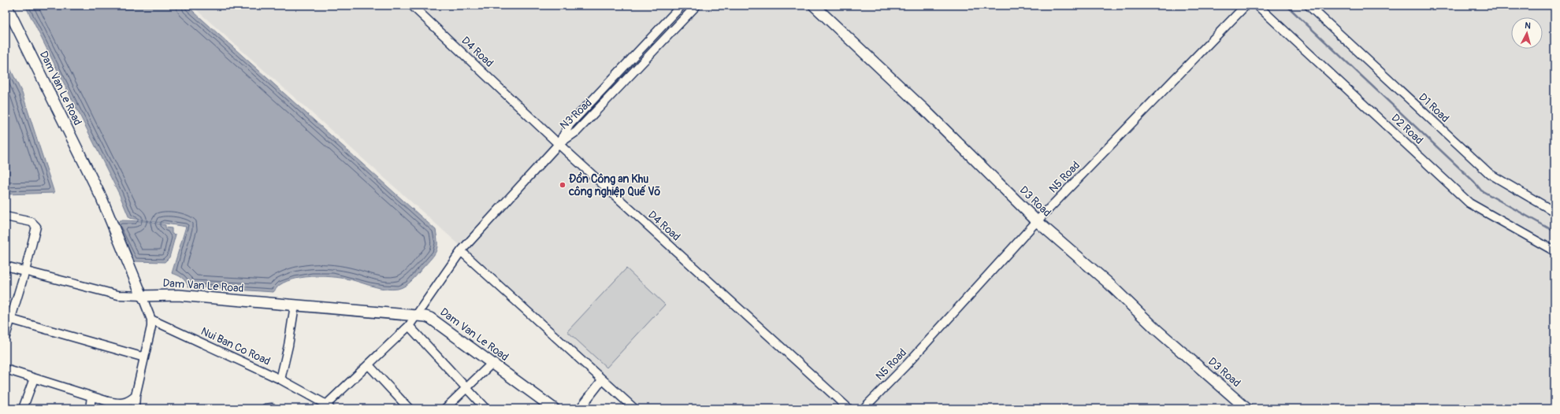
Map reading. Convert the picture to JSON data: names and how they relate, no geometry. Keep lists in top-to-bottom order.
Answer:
{
  "streets": {
    "main road": ["Dam Van Le Road", "D3 Road"],
    "street": [
      "D4 Road",
      "D1 Road",
      "N3 Road",
      "D2 Road",
      "N5 Road",
      "Nui Ban Co Road"
    ]
  },
  "crossings": [
    ["D4 Road", "N3 Road"],
    ["N5 Road", "D3 Road"]
  ],
  "places": ["Đồn Công an Khu công nghiệp Quế Võ"],
  "north": "top"
}
